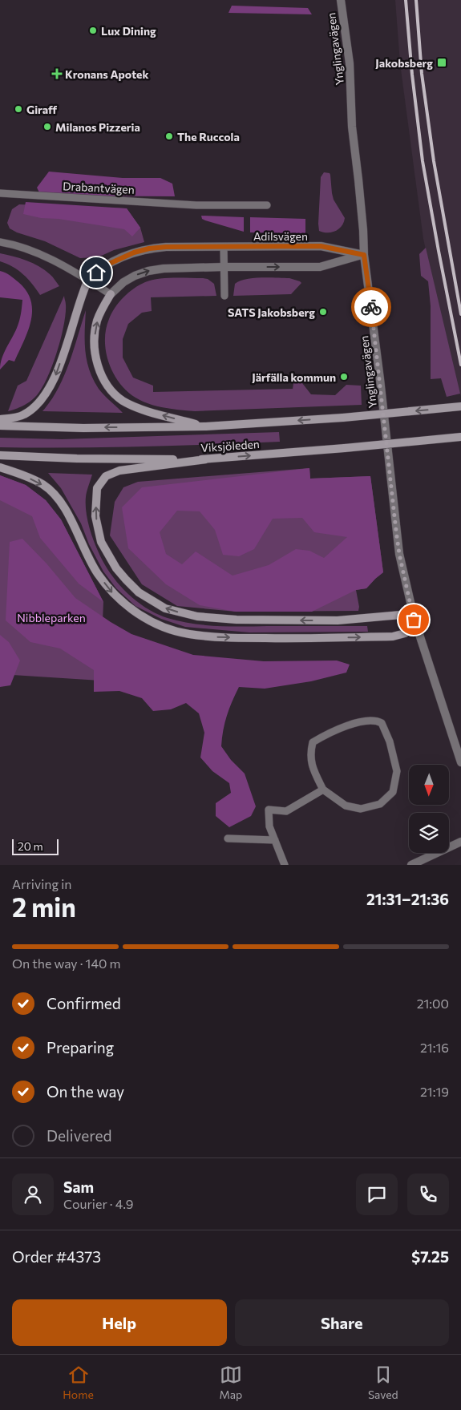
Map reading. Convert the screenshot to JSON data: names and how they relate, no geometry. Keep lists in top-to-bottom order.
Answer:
{
  "streets": {
    "main road": ["Viksjöleden"],
    "street": ["Ynglingavägen", "Adilsvägen"],
    "lane": ["Drabantvägen"]
  },
  "crossings": [
    ["Ynglingavägen", "Adilsvägen"]
  ],
  "parks": ["Nibbleparken"],
  "places": {
    "other": [
      "Lux Dining",
      "Giraff",
      "Milanos Pizzeria",
      "The Ruccola",
      "SATS Jakobsberg",
      "Järfälla kommun"
    ],
    "transit": ["Jakobsberg"],
    "health": ["Kronans Apotek"]
  },
  "scale_bar": "20 m",
  "north": "bottom",
  "page": {
    "scale": "20 m",
    "heading": ["2 min", "Arriving in", "21:31–21:36"],
    "panel": [
      "Sam",
      "Courier · 4.9",
      "Order #4373",
      "$7.25"
    ],
    "bar": "On the way · 140 m",
    "list": [
      ["Confirmed", "21:00"],
      ["Preparing", "21:16"],
      ["On the way", "21:19"],
      "Delivered"
    ],
    "buttons": ["Help", "Share"],
    "tabs": ["Home", "Map", "Saved"]
  }
}
